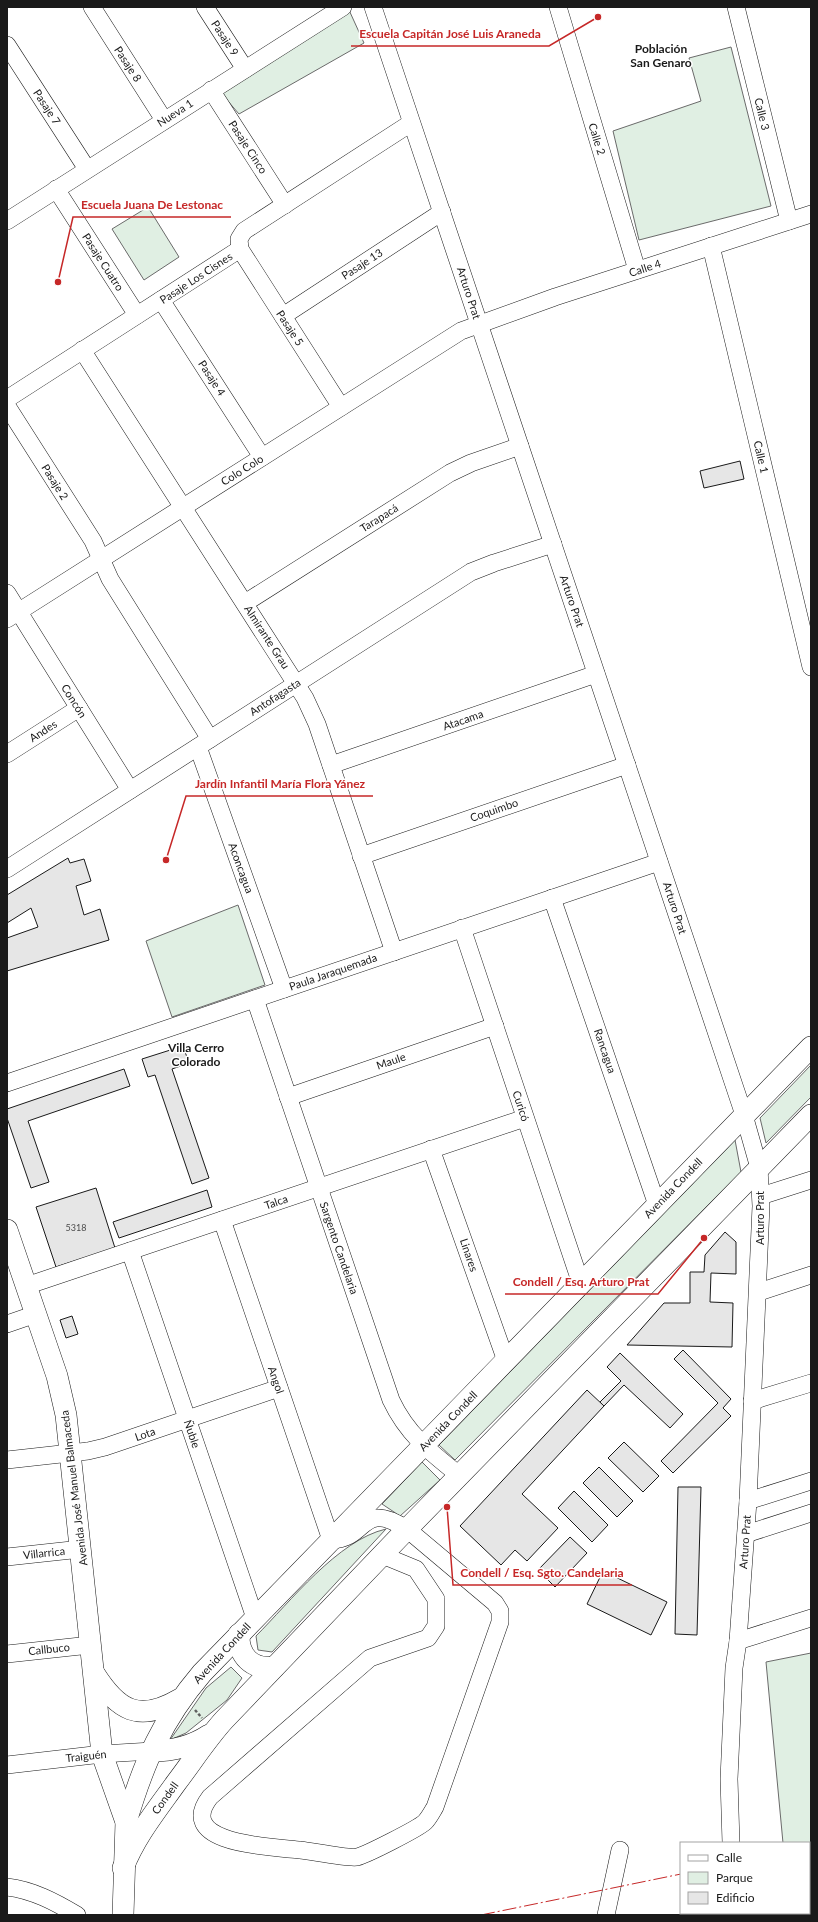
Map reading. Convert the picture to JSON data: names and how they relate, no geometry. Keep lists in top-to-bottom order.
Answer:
{
  "streets": {
    "main road": ["Avenida Condell", "Avenida José Manuel Balmaceda", "Condell"],
    "street": [
      "Pasaje 9",
      "Pasaje 8",
      "Pasaje 7",
      "Nueva 1",
      "Calle 3",
      "Calle 2",
      "Pasaje Cinco",
      "Pasaje Cuatro",
      "Pasaje 13",
      "Calle 4",
      "Pasaje Los Cisnes",
      "Arturo Prat",
      "Pasaje 5",
      "Pasaje 4",
      "Calle 1",
      "Colo Colo",
      "Pasaje 2",
      "Tarapacá",
      "Almirante Grau",
      "Antofagasta",
      "Concón",
      "Atacama",
      "Andes",
      "Coquimbo",
      "Aconcagua",
      "Paula Jaraquemada",
      "Rancagua",
      "Maule",
      "Curicó",
      "Talca",
      "Sargento Candelaria",
      "Linares",
      "Angol",
      "Lota",
      "Ñuble",
      "Villarrica",
      "Callbuco",
      "Traiguén"
    ]
  },
  "crossings": [
    ["Pasaje 9", "Nueva 1"],
    ["Pasaje 8", "Nueva 1"],
    ["Pasaje 7", "Nueva 1"],
    ["Nueva 1", "Pasaje Cinco"],
    ["Nueva 1", "Pasaje Cuatro"],
    ["Calle 3", "Calle 4"],
    ["Calle 2", "Calle 4"],
    ["Pasaje Cinco", "Pasaje Los Cisnes"],
    ["Pasaje Cuatro", "Pasaje Los Cisnes"],
    ["Pasaje 13", "Arturo Prat"],
    ["Pasaje 13", "Pasaje 5"],
    ["Calle 4", "Arturo Prat"],
    ["Calle 4", "Calle 1"],
    ["Calle 4", "Colo Colo"],
    ["Pasaje Los Cisnes", "Arturo Prat"],
    ["Pasaje Los Cisnes", "Pasaje 5"],
    ["Pasaje Los Cisnes", "Pasaje 4"],
    ["Pasaje Los Cisnes", "Almirante Grau"],
    ["Arturo Prat", "Colo Colo"],
    ["Arturo Prat", "Tarapacá"],
    ["Arturo Prat", "Antofagasta"],
    ["Arturo Prat", "Atacama"],
    ["Arturo Prat", "Coquimbo"],
    ["Arturo Prat", "Paula Jaraquemada"],
    ["Arturo Prat", "Avenida Condell"],
    ["Pasaje 5", "Colo Colo"],
    ["Pasaje 4", "Colo Colo"],
    ["Colo Colo", "Pasaje 2"],
    ["Colo Colo", "Almirante Grau"],
    ["Colo Colo", "Concón"],
    ["Colo Colo", "Aconcagua"],
    ["Pasaje 2", "Aconcagua"],
    ["Tarapacá", "Almirante Grau"],
    ["Almirante Grau", "Antofagasta"],
    ["Almirante Grau", "Atacama"],
    ["Almirante Grau", "Coquimbo"],
    ["Almirante Grau", "Paula Jaraquemada"],
    ["Antofagasta", "Concón"],
    ["Antofagasta", "Aconcagua"],
    ["Concón", "Andes"],
    ["Aconcagua", "Paula Jaraquemada"],
    ["Paula Jaraquemada", "Rancagua"],
    ["Paula Jaraquemada", "Curicó"],
    ["Paula Jaraquemada", "Sargento Candelaria"],
    ["Rancagua", "Avenida Condell"],
    ["Maule", "Curicó"],
    ["Maule", "Sargento Candelaria"],
    ["Curicó", "Avenida Condell"],
    ["Curicó", "Talca"],
    ["Avenida Condell", "Sargento Candelaria"],
    ["Avenida Condell", "Linares"],
    ["Avenida Condell", "Angol"],
    ["Avenida Condell", "Ñuble"],
    ["Avenida Condell", "Avenida José Manuel Balmaceda"],
    ["Avenida Condell", "Traiguén"],
    ["Talca", "Sargento Candelaria"],
    ["Talca", "Linares"],
    ["Talca", "Angol"],
    ["Talca", "Ñuble"],
    ["Talca", "Avenida José Manuel Balmaceda"],
    ["Angol", "Lota"],
    ["Lota", "Ñuble"],
    ["Lota", "Avenida José Manuel Balmaceda"],
    ["Avenida José Manuel Balmaceda", "Villarrica"],
    ["Avenida José Manuel Balmaceda", "Callbuco"],
    ["Avenida José Manuel Balmaceda", "Traiguén"]
  ],
  "districts": ["Población San Genaro", "Villa Cerro Colorado"],
  "places": [
    "Escuela Capitán José Luis Araneda",
    "Escuela Juana De Lestonac",
    "Jardín Infantil María Flora Yánez",
    "Condell / Esq. Arturo Prat",
    "Condell / Esq. Sgto. Candelaria"
  ],
  "house_numbers": ["5318"],
  "legend": ["Calle", "Parque", "Edificio"]
}
